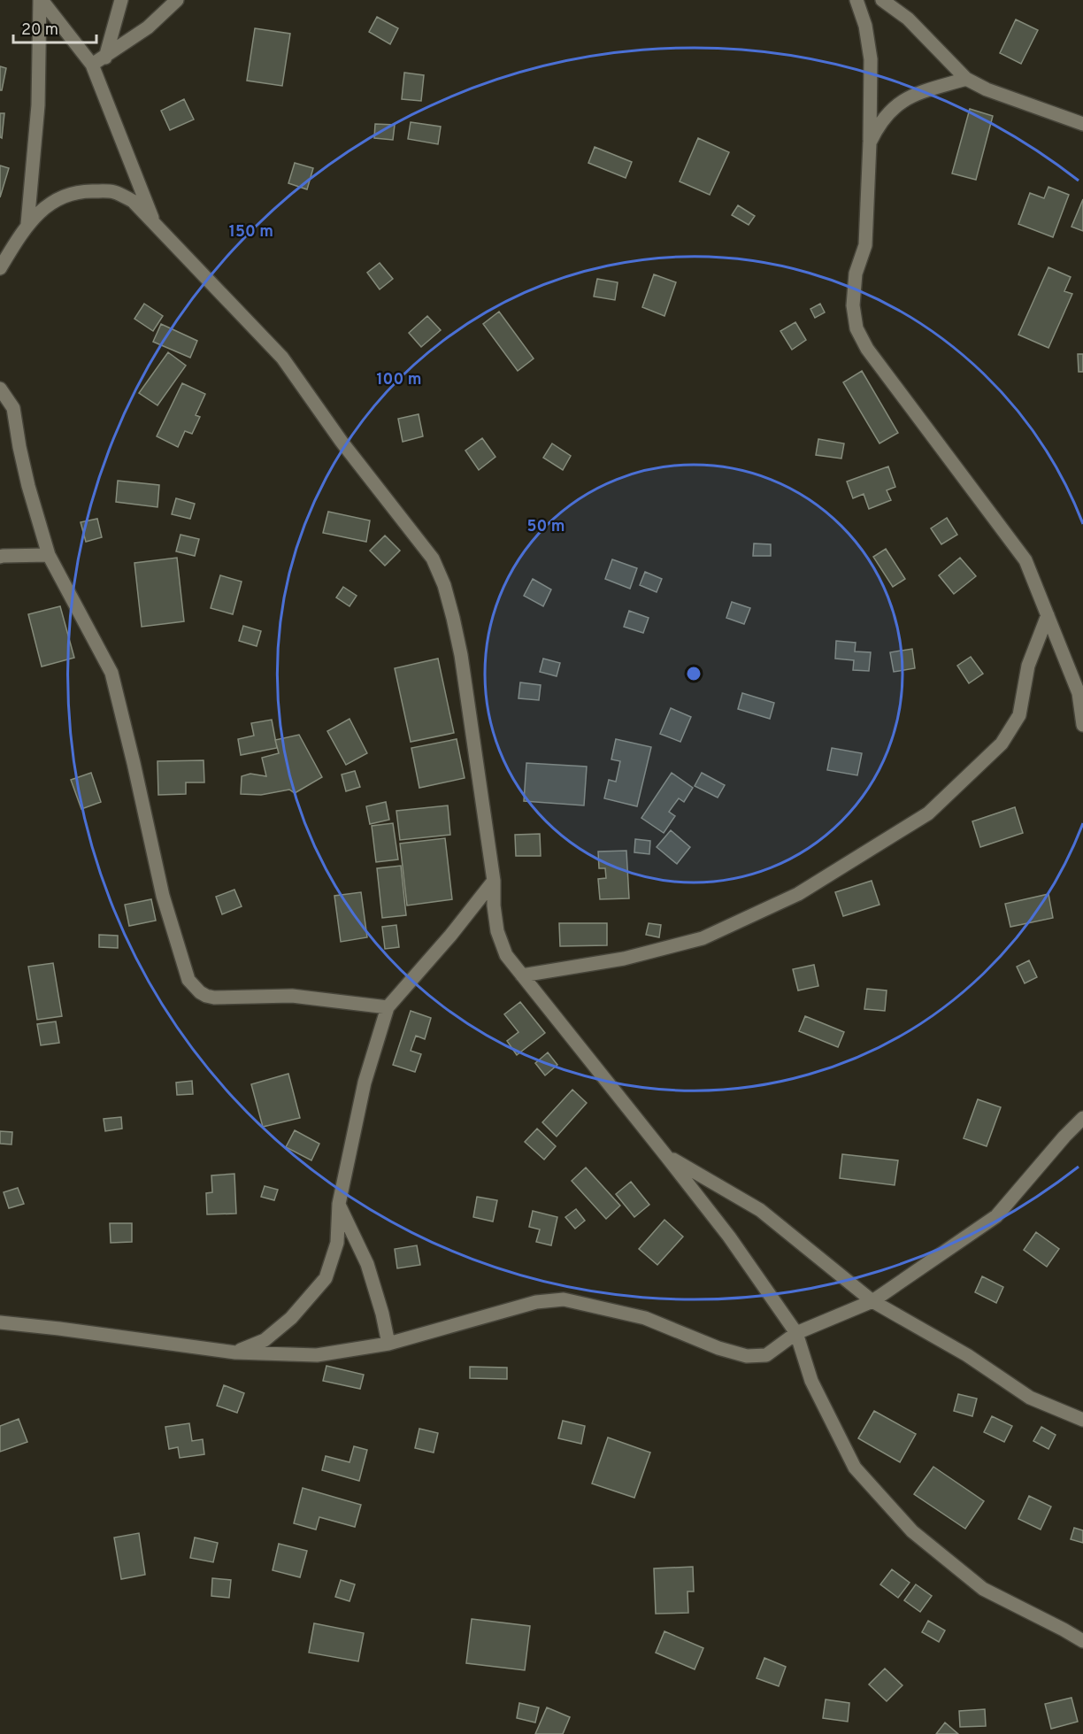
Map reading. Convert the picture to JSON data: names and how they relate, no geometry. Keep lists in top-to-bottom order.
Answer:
{
  "scale_bar": "20 m",
  "rings": ["150 m", "100 m", "50 m"]
}
